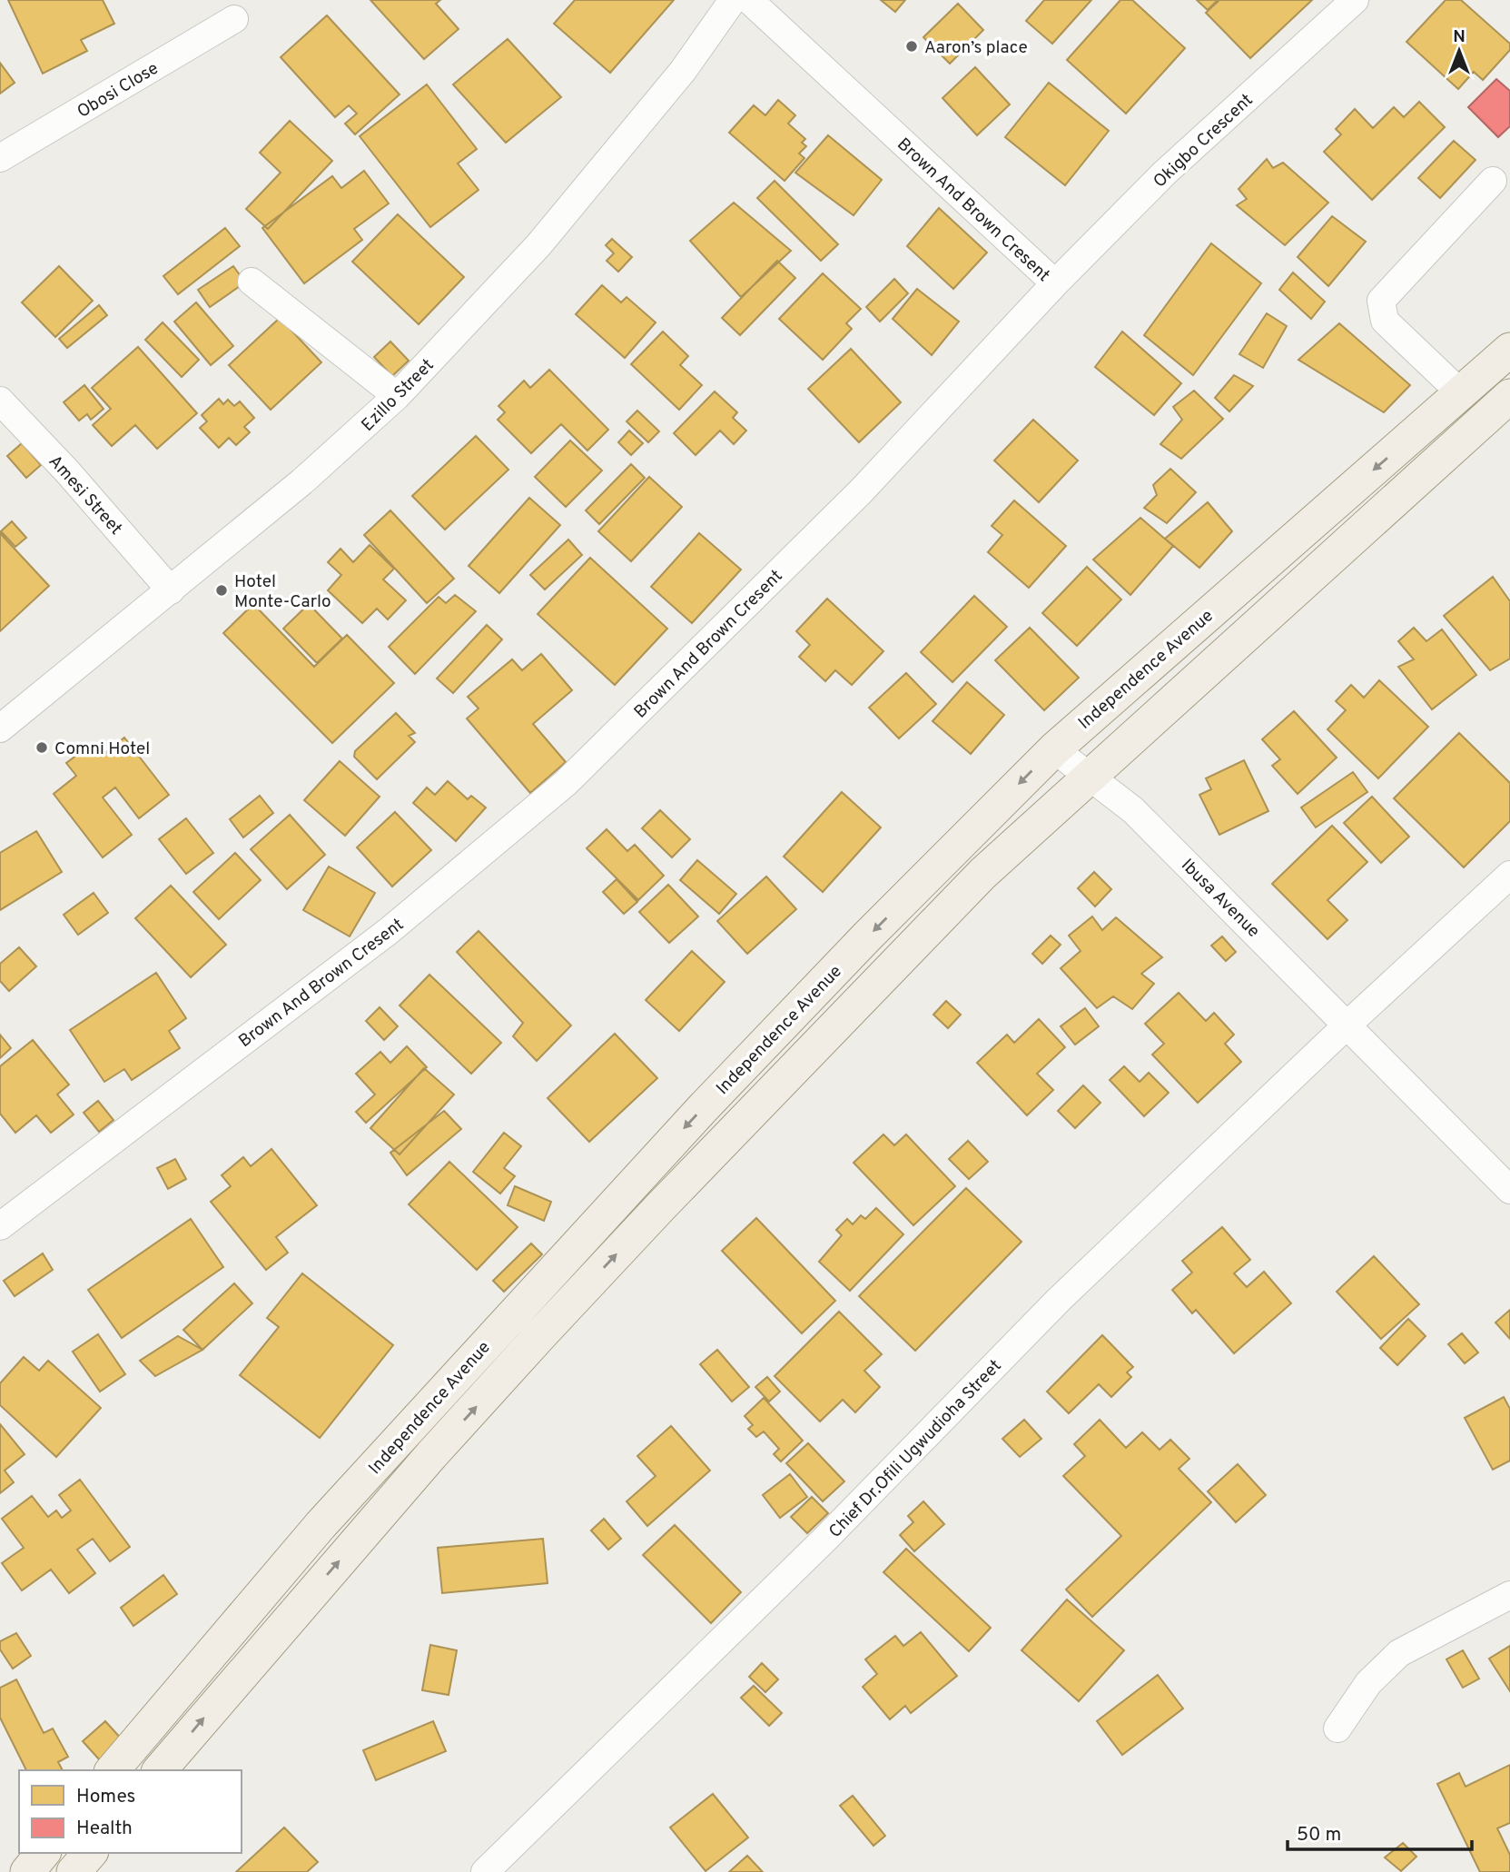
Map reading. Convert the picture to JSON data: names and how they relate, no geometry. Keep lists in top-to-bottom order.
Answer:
{
  "streets": {
    "main road": ["Independence Avenue"],
    "street": [
      "Obosi Close",
      "Okigbo Crescent",
      "Brown And Brown Cresent",
      "Ezillo Street",
      "Amesi Street",
      "Ibusa Avenue",
      "Chief Dr.Ofili Ugwudioha Street"
    ]
  },
  "crossings": [
    ["Okigbo Crescent", "Brown And Brown Cresent"],
    ["Ezillo Street", "Amesi Street"],
    ["Independence Avenue", "Ibusa Avenue"],
    ["Ibusa Avenue", "Chief Dr.Ofili Ugwudioha Street"]
  ],
  "places": ["Aaron’s place", "Hotel Monte-Carlo", "Comni Hotel"],
  "legend": ["Homes", "Health"],
  "scale_bar": "50 m",
  "north": "top"
}
